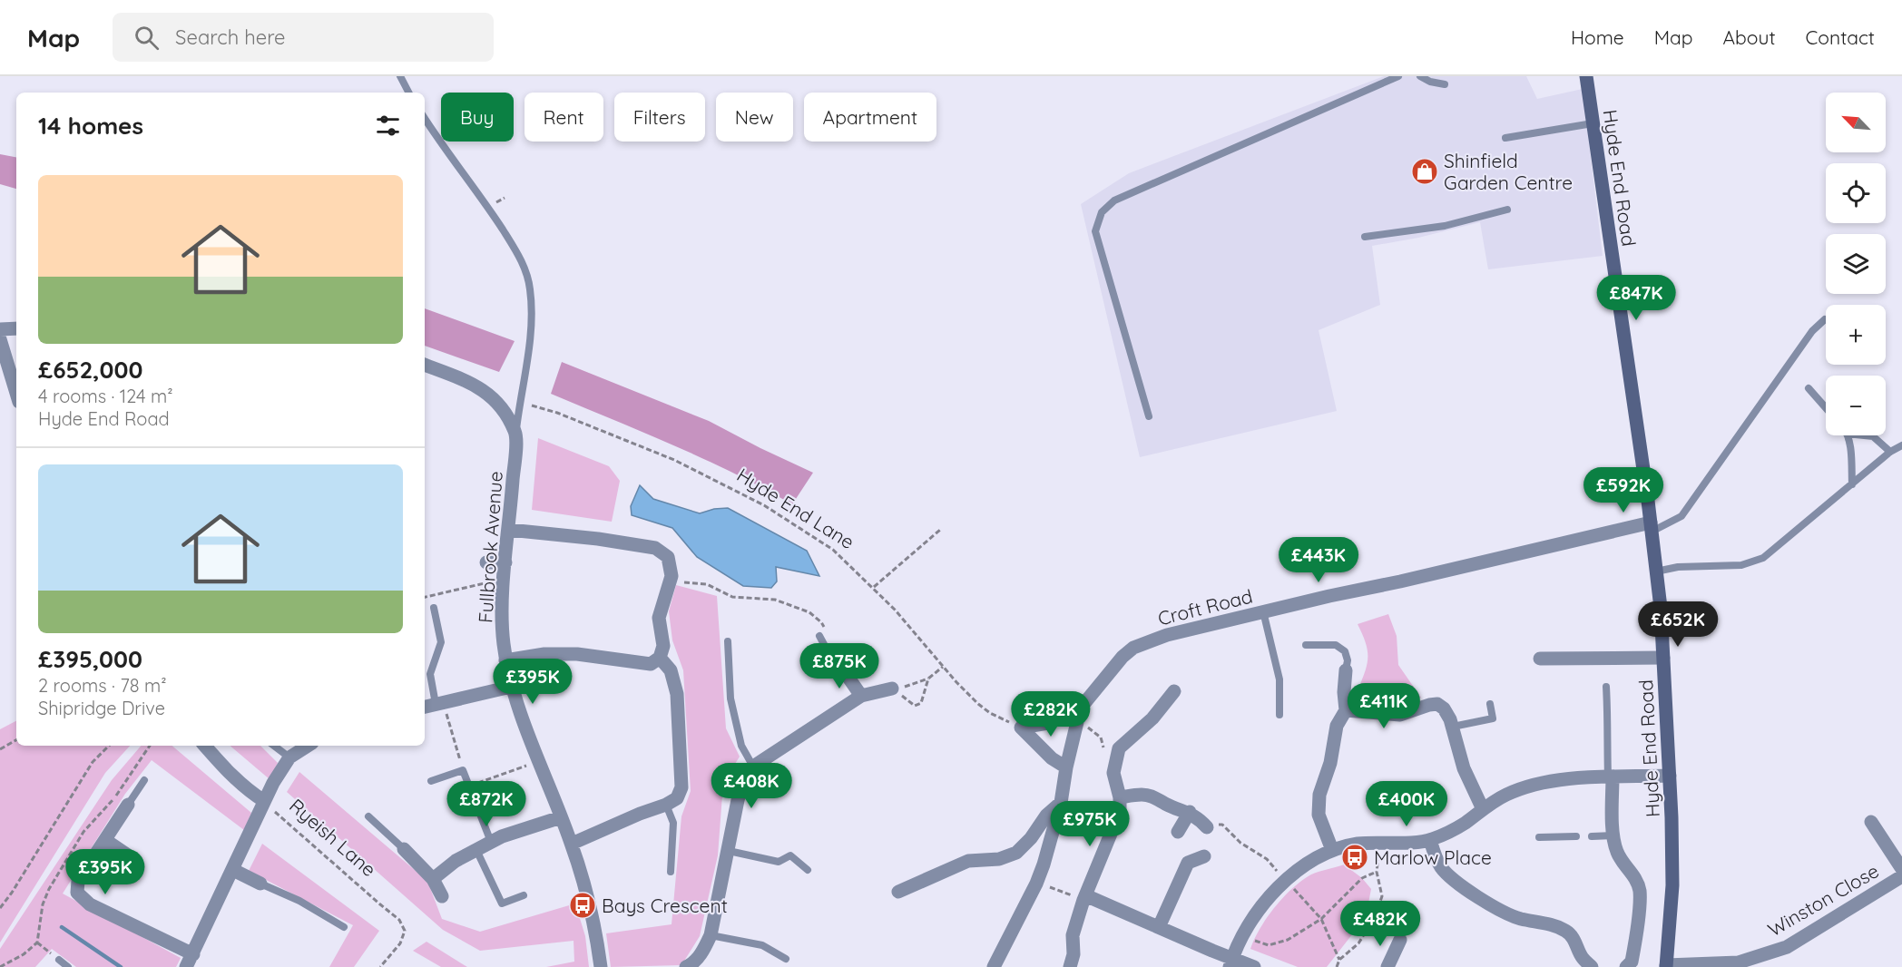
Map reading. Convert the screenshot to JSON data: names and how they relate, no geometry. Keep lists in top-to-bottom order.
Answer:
{
  "streets": {
    "main road": ["Hyde End Road"],
    "street": [
      "Fullbrook Avenue",
      "Croft Road",
      "Ryeish Lane",
      "Winston Close"
    ],
    "path": ["Hyde End Lane"]
  },
  "crossings": [
    ["Hyde End Road", "Croft Road"],
    ["Hyde End Road", "Winston Close"]
  ],
  "places": {
    "shop": ["Shinfield Garden Centre"],
    "bus stop": ["Marlow Place", "Bays Crescent"]
  },
  "north": "top left",
  "page": {
    "header": "Map",
    "search": "Search here",
    "nav": [
      "Home",
      "Map",
      "About",
      "Contact"
    ],
    "map_buttons": ["+", "−"],
    "chip": [
      "Buy",
      "Rent",
      "Filters",
      "New",
      "Apartment"
    ],
    "heading": "14 homes",
    "list": [
      {
        "name": "£652,000",
        "note": "4 rooms · 124 m² · Hyde End Road"
      },
      {
        "name": "£395,000",
        "note": "2 rooms · 78 m² · Shipridge Drive"
      }
    ],
    "price": [
      "£847K",
      "£592K",
      "£443K",
      "£652K",
      "£875K",
      "£395K",
      "£411K",
      "£282K",
      "£408K",
      "£872K",
      "£400K",
      "£975K",
      "£395K",
      "£482K"
    ]
  }
}
